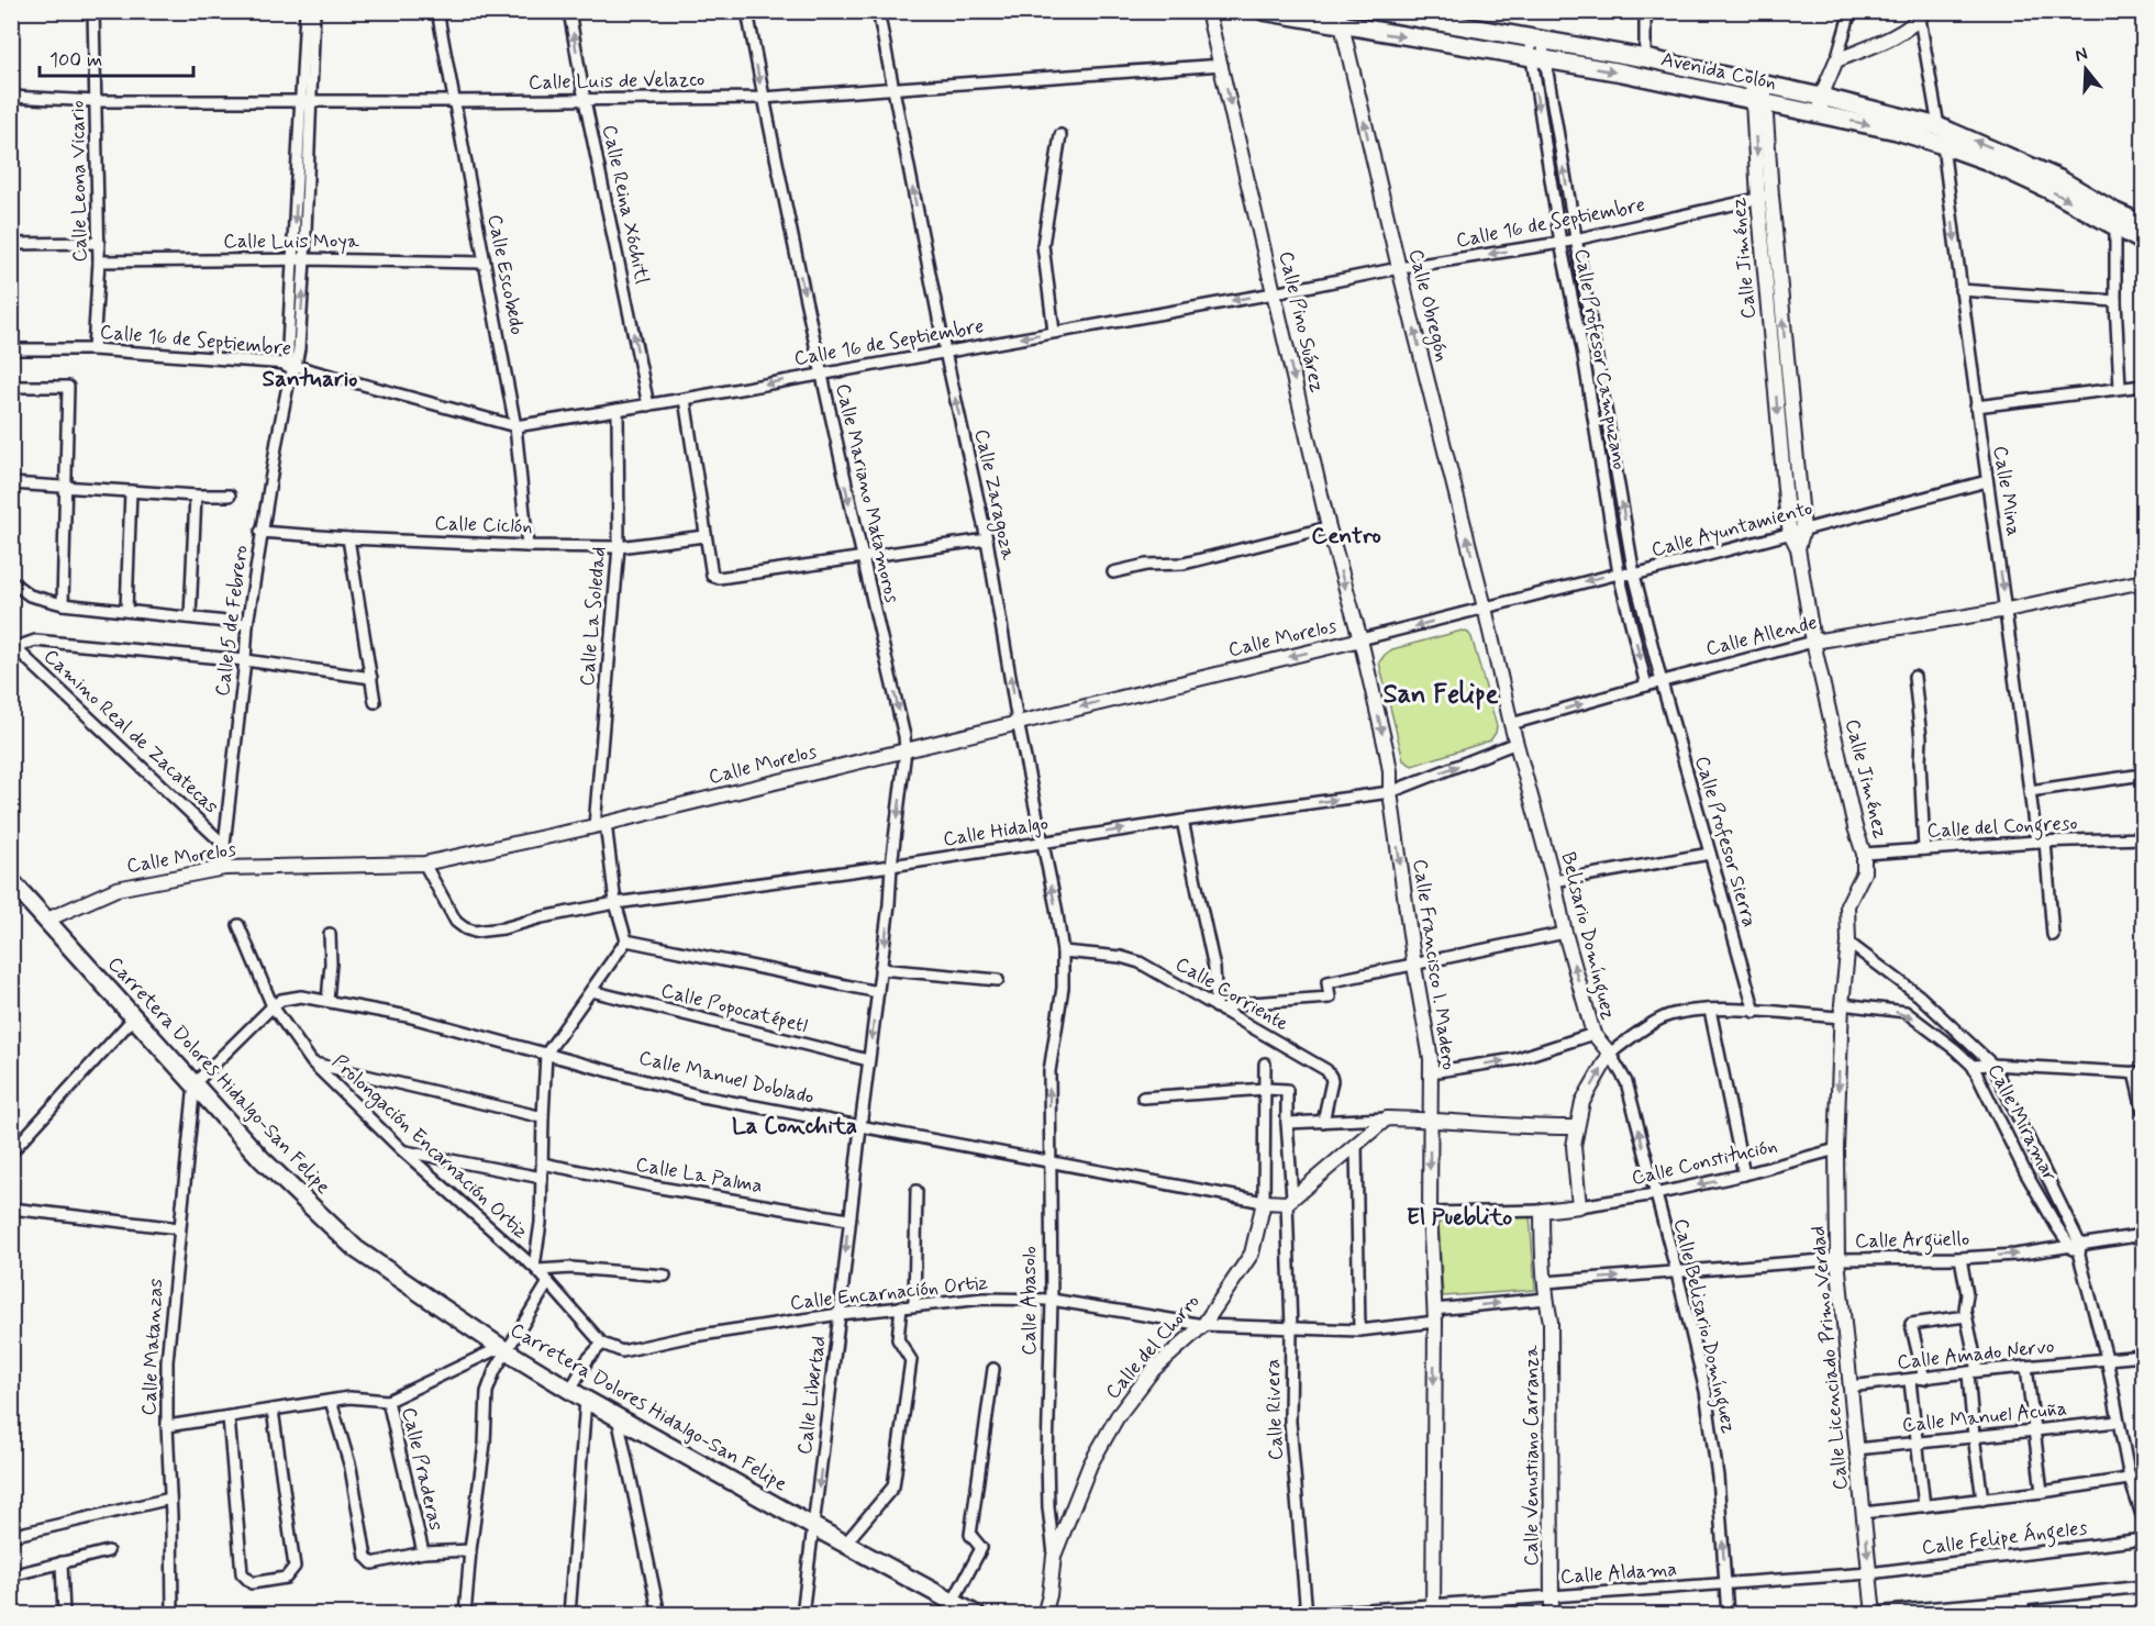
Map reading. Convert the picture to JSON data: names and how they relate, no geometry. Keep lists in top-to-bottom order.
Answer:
{
  "streets": {
    "main road": ["Avenida Colón", "Carretera Dolores Hidalgo-San Felipe"],
    "street": [
      "Calle Luis de Velazco",
      "Calle Leona Vicario",
      "Calle Reina Xóchitl",
      "Calle 16 de Septiembre",
      "Calle Luis Moya",
      "Calle Jiménez",
      "Calle Escobedo",
      "Calle Obregón",
      "Calle Pino Suárez",
      "Calle Profesor Campuzano",
      "Calle Mina",
      "Calle Mariano Matamoros",
      "Calle Zaragoza",
      "Calle Ciclón",
      "Calle Ayuntamiento",
      "Calle La Soledad",
      "Calle 5 de Febrero",
      "Calle Allende",
      "Calle Morelos",
      "Camino Real de Zacatecas",
      "Calle del Congreso",
      "Calle Hidalgo",
      "Calle Profesor Sierra",
      "Belisario Domínguez",
      "Calle Francisco I. Madero",
      "Calle Corriente",
      "Calle Popocatépetl",
      "Calle Manuel Doblado",
      "Calle Miramar",
      "Prolongación Encarnación Ortiz",
      "Calle Constitución",
      "Calle La Palma",
      "Calle Argüello",
      "Calle Encarnación Ortiz",
      "Calle Abasolo",
      "Calle Belisario Domínguez",
      "Calle Matanzas",
      "Calle del Chorro",
      "Calle Amado Nervo",
      "Calle Licenciado Primo Verdad",
      "Calle Libertad",
      "Calle Rivera",
      "Calle Manuel Acuña",
      "Calle Venustiano Carranza",
      "Calle Praderas",
      "Calle Felipe Ángeles",
      "Calle Aldama"
    ]
  },
  "crossings": [
    ["Avenida Colón", "Calle Jiménez"],
    ["Avenida Colón", "Calle Obregón"],
    ["Avenida Colón", "Calle Profesor Campuzano"],
    ["Avenida Colón", "Calle Mina"],
    ["Calle Luis de Velazco", "Calle Leona Vicario"],
    ["Calle Luis de Velazco", "Calle Reina Xóchitl"],
    ["Calle Luis de Velazco", "Calle Escobedo"],
    ["Calle Luis de Velazco", "Calle Pino Suárez"],
    ["Calle Luis de Velazco", "Calle Mariano Matamoros"],
    ["Calle Luis de Velazco", "Calle Zaragoza"],
    ["Calle Luis de Velazco", "Calle 5 de Febrero"],
    ["Calle Leona Vicario", "Calle 16 de Septiembre"],
    ["Calle Leona Vicario", "Calle Luis Moya"],
    ["Calle Reina Xóchitl", "Calle 16 de Septiembre"],
    ["Calle 16 de Septiembre", "Calle Jiménez"],
    ["Calle 16 de Septiembre", "Calle Escobedo"],
    ["Calle 16 de Septiembre", "Calle Obregón"],
    ["Calle 16 de Septiembre", "Calle Pino Suárez"],
    ["Calle 16 de Septiembre", "Calle Profesor Campuzano"],
    ["Calle 16 de Septiembre", "Calle Mariano Matamoros"],
    ["Calle 16 de Septiembre", "Calle Zaragoza"],
    ["Calle 16 de Septiembre", "Calle La Soledad"],
    ["Calle 16 de Septiembre", "Calle 5 de Febrero"],
    ["Calle Luis Moya", "Calle Escobedo"],
    ["Calle Luis Moya", "Calle 5 de Febrero"],
    ["Calle Jiménez", "Calle Ayuntamiento"],
    ["Calle Jiménez", "Calle Allende"],
    ["Calle Jiménez", "Calle del Congreso"],
    ["Calle Jiménez", "Calle Miramar"],
    ["Calle Jiménez", "Calle Licenciado Primo Verdad"],
    ["Calle Escobedo", "Calle Ciclón"],
    ["Calle Obregón", "Calle Ayuntamiento"],
    ["Calle Obregón", "Calle Morelos"],
    ["Calle Pino Suárez", "Calle Morelos"],
    ["Calle Pino Suárez", "Calle Francisco I. Madero"],
    ["Calle Profesor Campuzano", "Calle Ayuntamiento"],
    ["Calle Profesor Campuzano", "Calle Allende"],
    ["Calle Profesor Campuzano", "Calle Profesor Sierra"],
    ["Calle Mina", "Calle Ayuntamiento"],
    ["Calle Mina", "Calle Allende"],
    ["Calle Mina", "Calle del Congreso"],
    ["Calle Mariano Matamoros", "Calle Morelos"],
    ["Calle Mariano Matamoros", "Calle Hidalgo"],
    ["Calle Mariano Matamoros", "Calle Libertad"],
    ["Calle Zaragoza", "Calle Morelos"],
    ["Calle Zaragoza", "Calle Hidalgo"],
    ["Calle Zaragoza", "Calle Corriente"],
    ["Calle Zaragoza", "Calle Abasolo"],
    ["Calle Ciclón", "Calle La Soledad"],
    ["Calle Ciclón", "Calle 5 de Febrero"],
    ["Calle Ayuntamiento", "Calle Morelos"],
    ["Calle La Soledad", "Calle Morelos"],
    ["Calle La Soledad", "Calle Hidalgo"],
    ["Calle 5 de Febrero", "Calle Morelos"],
    ["Calle 5 de Febrero", "Camino Real de Zacatecas"],
    ["Calle Allende", "Calle Profesor Sierra"],
    ["Calle Allende", "Belisario Domínguez"],
    ["Calle Morelos", "Calle Hidalgo"],
    ["Calle Morelos", "Calle Francisco I. Madero"],
    ["Calle Morelos", "Carretera Dolores Hidalgo-San Felipe"],
    ["Calle Hidalgo", "Belisario Domínguez"],
    ["Calle Hidalgo", "Calle Francisco I. Madero"],
    ["Calle Hidalgo", "Calle Libertad"],
    ["Calle Profesor Sierra", "Calle Miramar"],
    ["Belisario Domínguez", "Calle Francisco I. Madero"],
    ["Calle Francisco I. Madero", "Calle Encarnación Ortiz"],
    ["Calle Francisco I. Madero", "Calle Aldama"],
    ["Calle Popocatépetl", "Calle Libertad"],
    ["Carretera Dolores Hidalgo-San Felipe", "Calle Manuel Doblado"],
    ["Carretera Dolores Hidalgo-San Felipe", "Calle Matanzas"],
    ["Carretera Dolores Hidalgo-San Felipe", "Calle Libertad"],
    ["Carretera Dolores Hidalgo-San Felipe", "Calle Praderas"],
    ["Calle Manuel Doblado", "Prolongación Encarnación Ortiz"],
    ["Calle Manuel Doblado", "Calle Abasolo"],
    ["Calle Manuel Doblado", "Calle Matanzas"],
    ["Calle Manuel Doblado", "Calle del Chorro"],
    ["Calle Manuel Doblado", "Calle Libertad"],
    ["Calle Manuel Doblado", "Calle Rivera"],
    ["Calle Miramar", "Calle Argüello"],
    ["Calle Miramar", "Calle Belisario Domínguez"],
    ["Calle Miramar", "Calle Licenciado Primo Verdad"],
    ["Prolongación Encarnación Ortiz", "Calle Encarnación Ortiz"],
    ["Calle Constitución", "Calle Belisario Domínguez"],
    ["Calle Constitución", "Calle Licenciado Primo Verdad"],
    ["Calle La Palma", "Calle Libertad"],
    ["Calle Argüello", "Calle Belisario Domínguez"],
    ["Calle Argüello", "Calle Licenciado Primo Verdad"],
    ["Calle Argüello", "Calle Venustiano Carranza"],
    ["Calle Encarnación Ortiz", "Calle Abasolo"],
    ["Calle Encarnación Ortiz", "Calle del Chorro"],
    ["Calle Encarnación Ortiz", "Calle Libertad"],
    ["Calle Encarnación Ortiz", "Calle Rivera"],
    ["Calle Encarnación Ortiz", "Calle Venustiano Carranza"],
    ["Calle Abasolo", "Calle del Chorro"],
    ["Calle Belisario Domínguez", "Calle Aldama"],
    ["Calle Amado Nervo", "Calle Licenciado Primo Verdad"],
    ["Calle Licenciado Primo Verdad", "Calle Manuel Acuña"],
    ["Calle Licenciado Primo Verdad", "Calle Felipe Ángeles"],
    ["Calle Licenciado Primo Verdad", "Calle Aldama"],
    ["Calle Rivera", "Calle Aldama"],
    ["Calle Venustiano Carranza", "Calle Aldama"],
    ["Calle Felipe Ángeles", "Calle Aldama"]
  ],
  "one_way": [
    "Calle Reina Xóchitl",
    "Calle 16 de Septiembre",
    "Calle Obregón",
    "Calle Pino Suárez",
    "Calle Mariano Matamoros",
    "Calle Zaragoza",
    "Calle Hidalgo",
    "Calle Francisco I. Madero",
    "Calle Argüello",
    "Calle Belisario Domínguez"
  ],
  "districts": [
    "Santuario",
    "Centro",
    "San Felipe",
    "La Conchita",
    "El Pueblito"
  ],
  "scale_bar": "100 m",
  "north": "top"
}
